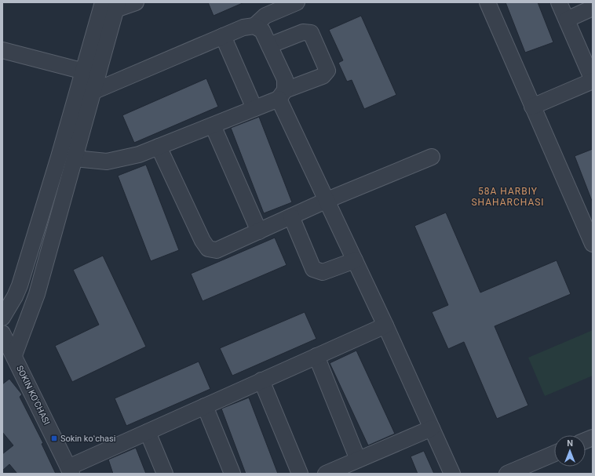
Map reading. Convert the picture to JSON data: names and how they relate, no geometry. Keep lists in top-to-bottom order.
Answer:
{
  "streets": {
    "street": ["SOKIN KO'CHASI"]
  },
  "districts": ["58A HARBIY SHAHARCHASI"],
  "places": {
    "transit": ["Sokin koʻchasi"]
  },
  "north": "top"
}
